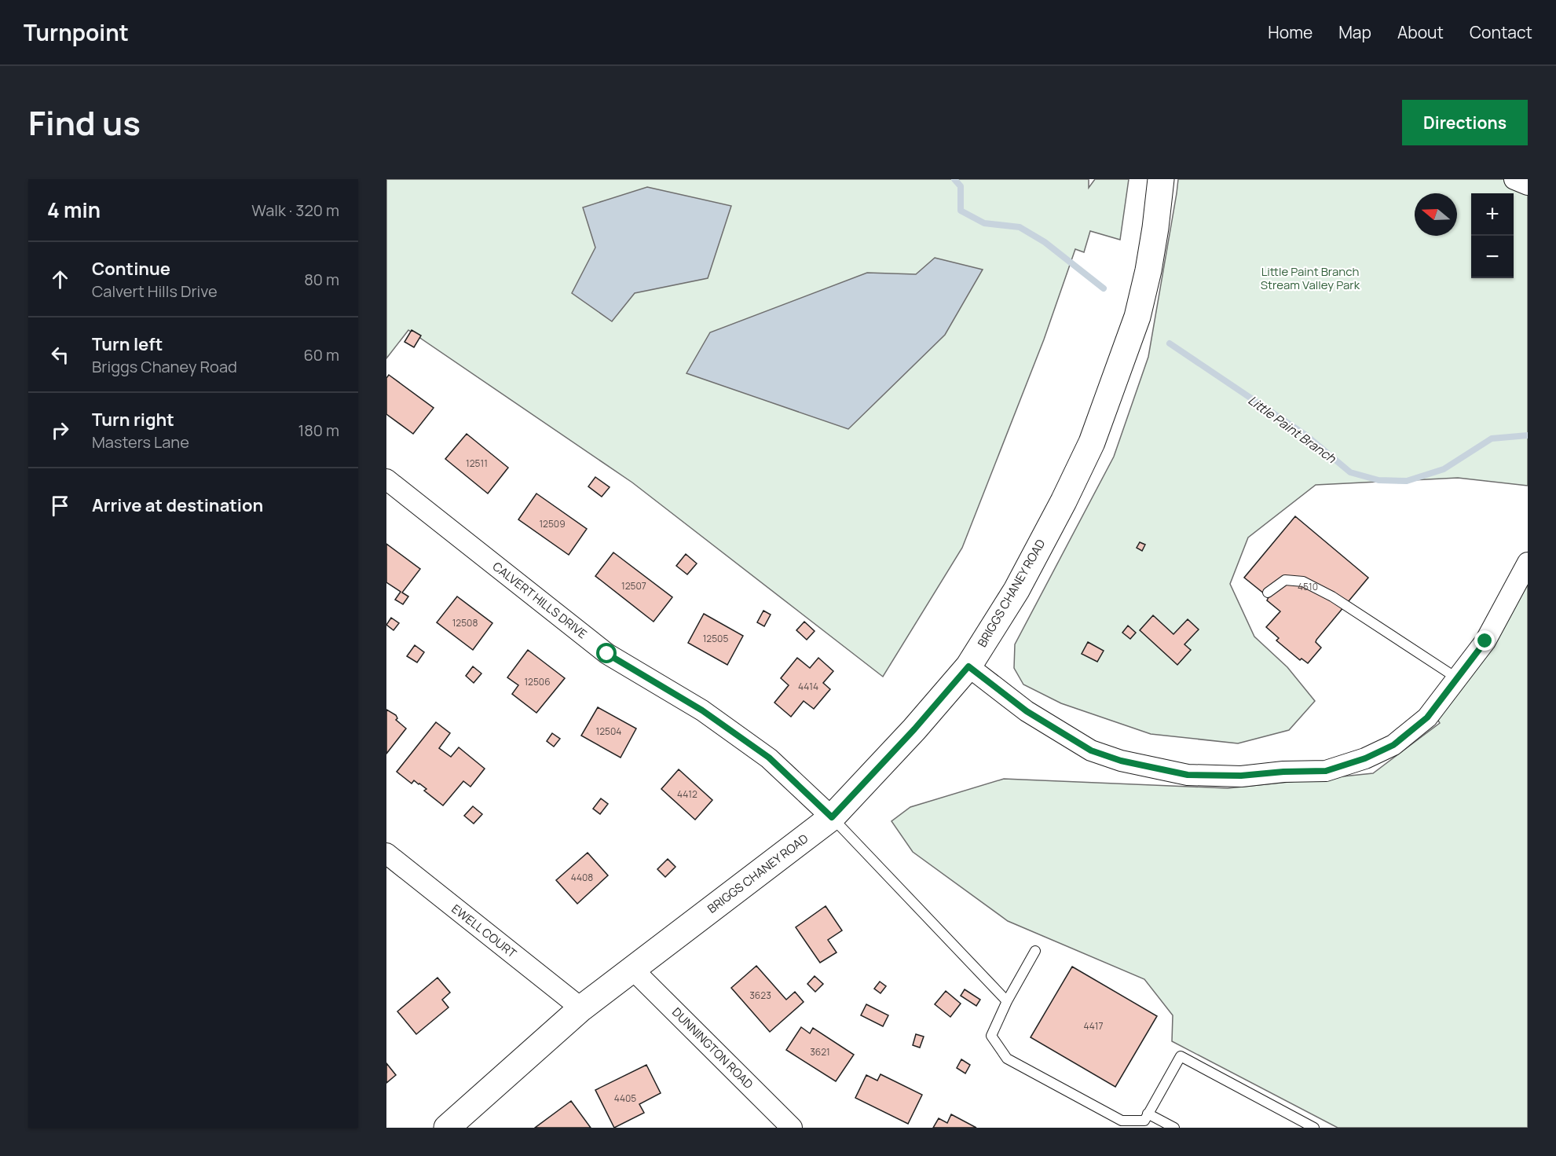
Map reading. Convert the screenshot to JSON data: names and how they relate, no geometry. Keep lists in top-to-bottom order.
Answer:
{
  "streets": {
    "main road": ["BRIGGS CHANEY ROAD"],
    "street": ["CALVERT HILLS DRIVE", "EWELL COURT", "DUNNINGTON ROAD"]
  },
  "crossings": [
    ["BRIGGS CHANEY ROAD", "CALVERT HILLS DRIVE"],
    ["BRIGGS CHANEY ROAD", "EWELL COURT"],
    ["BRIGGS CHANEY ROAD", "DUNNINGTON ROAD"]
  ],
  "water": ["Little Paint Branch"],
  "parks": ["Little Paint Branch Stream Valley Park"],
  "house_numbers": [
    "12511",
    "12509",
    "12507",
    "4510",
    "12508",
    "12505",
    "12506",
    "4414",
    "12504",
    "4412",
    "4408",
    "3623",
    "4417",
    "3621",
    "4405"
  ],
  "north": "left",
  "page": {
    "header": "Turnpoint",
    "nav": [
      "Home",
      "Map",
      "About",
      "Contact"
    ],
    "title": "Find us",
    "buttons": "Directions",
    "heading": ["4 min", "Walk · 320 m"],
    "map_buttons": ["+", "−"],
    "list": [
      ["Continue", "Calvert Hills Drive", "80 m"],
      ["Turn left", "Briggs Chaney Road", "60 m"],
      ["Turn right", "Masters Lane", "180 m"],
      "Arrive at destination"
    ]
  }
}
